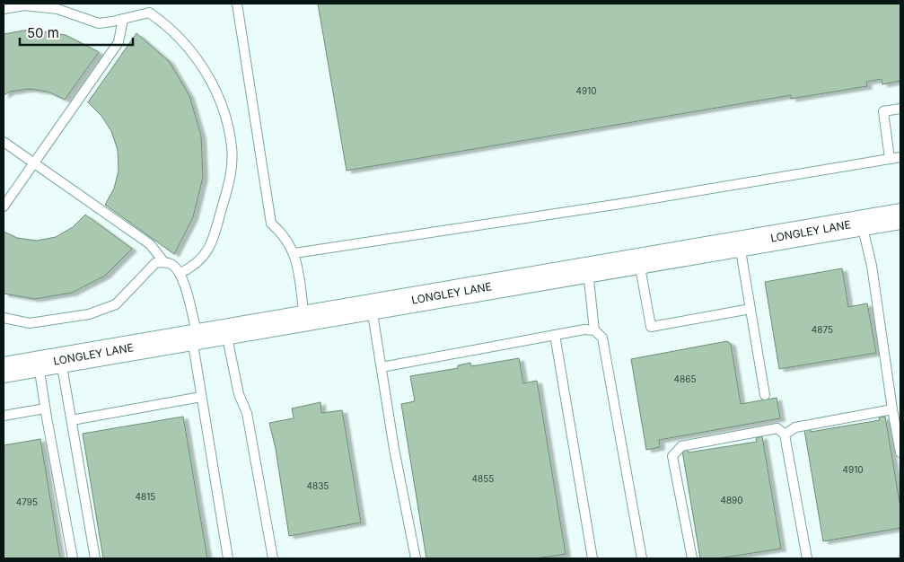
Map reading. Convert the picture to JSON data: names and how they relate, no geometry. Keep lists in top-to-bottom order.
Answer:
{
  "streets": {
    "main road": ["LONGLEY LANE"]
  },
  "house_numbers": [
    "4910",
    "4875",
    "4865",
    "4910",
    "4855",
    "4835",
    "4815",
    "4890",
    "4795"
  ],
  "scale_bar": "50 m"
}
